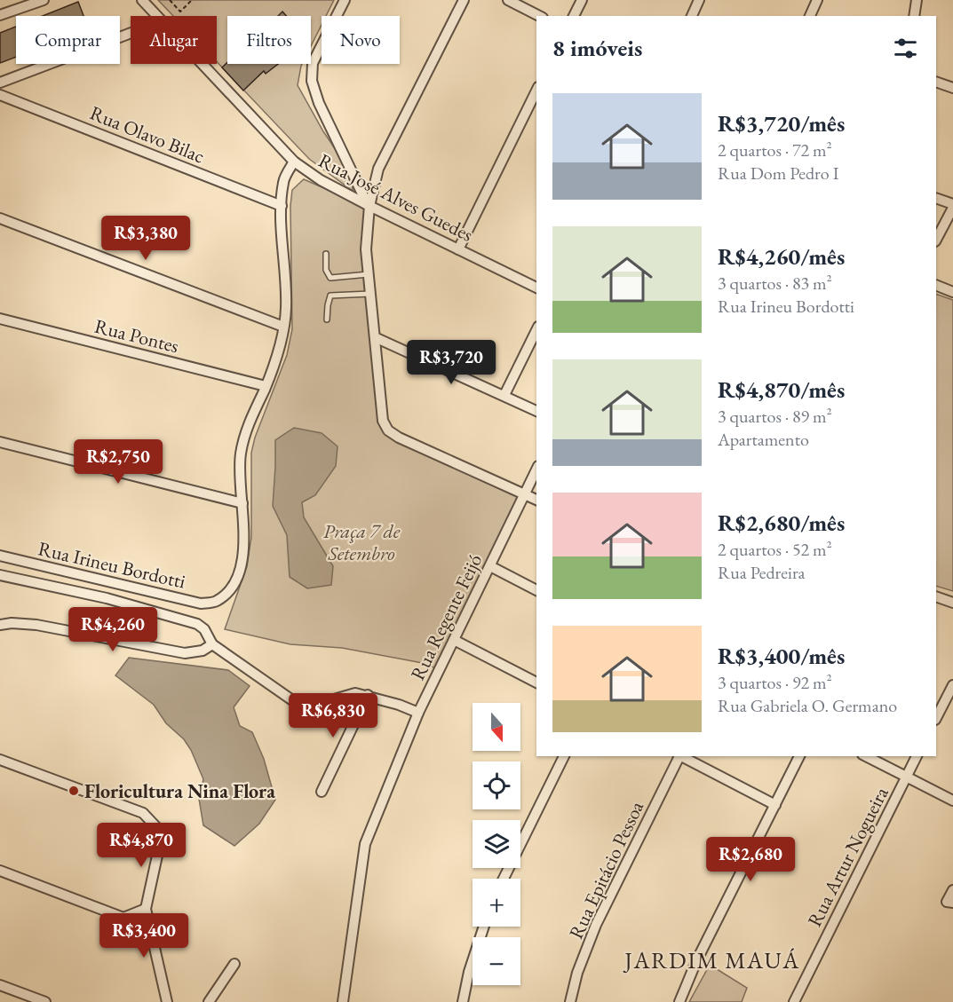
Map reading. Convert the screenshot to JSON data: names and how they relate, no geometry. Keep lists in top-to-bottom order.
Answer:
{
  "streets": {
    "street": [
      "Rua Olavo Bilac",
      "Rua José Alves Guedes",
      "Rua Pontes",
      "Rua Irineu Bordotti",
      "Rua Regente Feijó",
      "Rua Artur Nogueira",
      "Rua Epitácio Pessoa"
    ]
  },
  "districts": ["JARDIM MAUÁ"],
  "parks": ["Praça 7 de Setembro"],
  "places": ["Floricultura Nina Flora"],
  "north": "bottom",
  "page": {
    "chip": [
      "Comprar",
      "Alugar",
      "Filtros",
      "Novo"
    ],
    "heading": "8 imóveis",
    "list": [
      {
        "name": "R$3,720/mês",
        "note": "2 quartos · 72 m² · Rua Dom Pedro I"
      },
      {
        "name": "R$4,260/mês",
        "note": "3 quartos · 83 m² · Rua Irineu Bordotti"
      },
      {
        "name": "R$4,870/mês",
        "note": "3 quartos · 89 m² · Apartamento"
      },
      {
        "name": "R$2,680/mês",
        "note": "2 quartos · 52 m² · Rua Pedreira"
      },
      {
        "name": "R$3,400/mês",
        "note": "3 quartos · 92 m² · Rua Gabriela O. Germano"
      }
    ],
    "price": [
      "R$3,380",
      "R$3,720",
      "R$2,750",
      "R$4,260",
      "R$6,830",
      "R$4,870",
      "R$2,680",
      "R$3,400"
    ],
    "map_buttons": ["+", "−"]
  }
}
